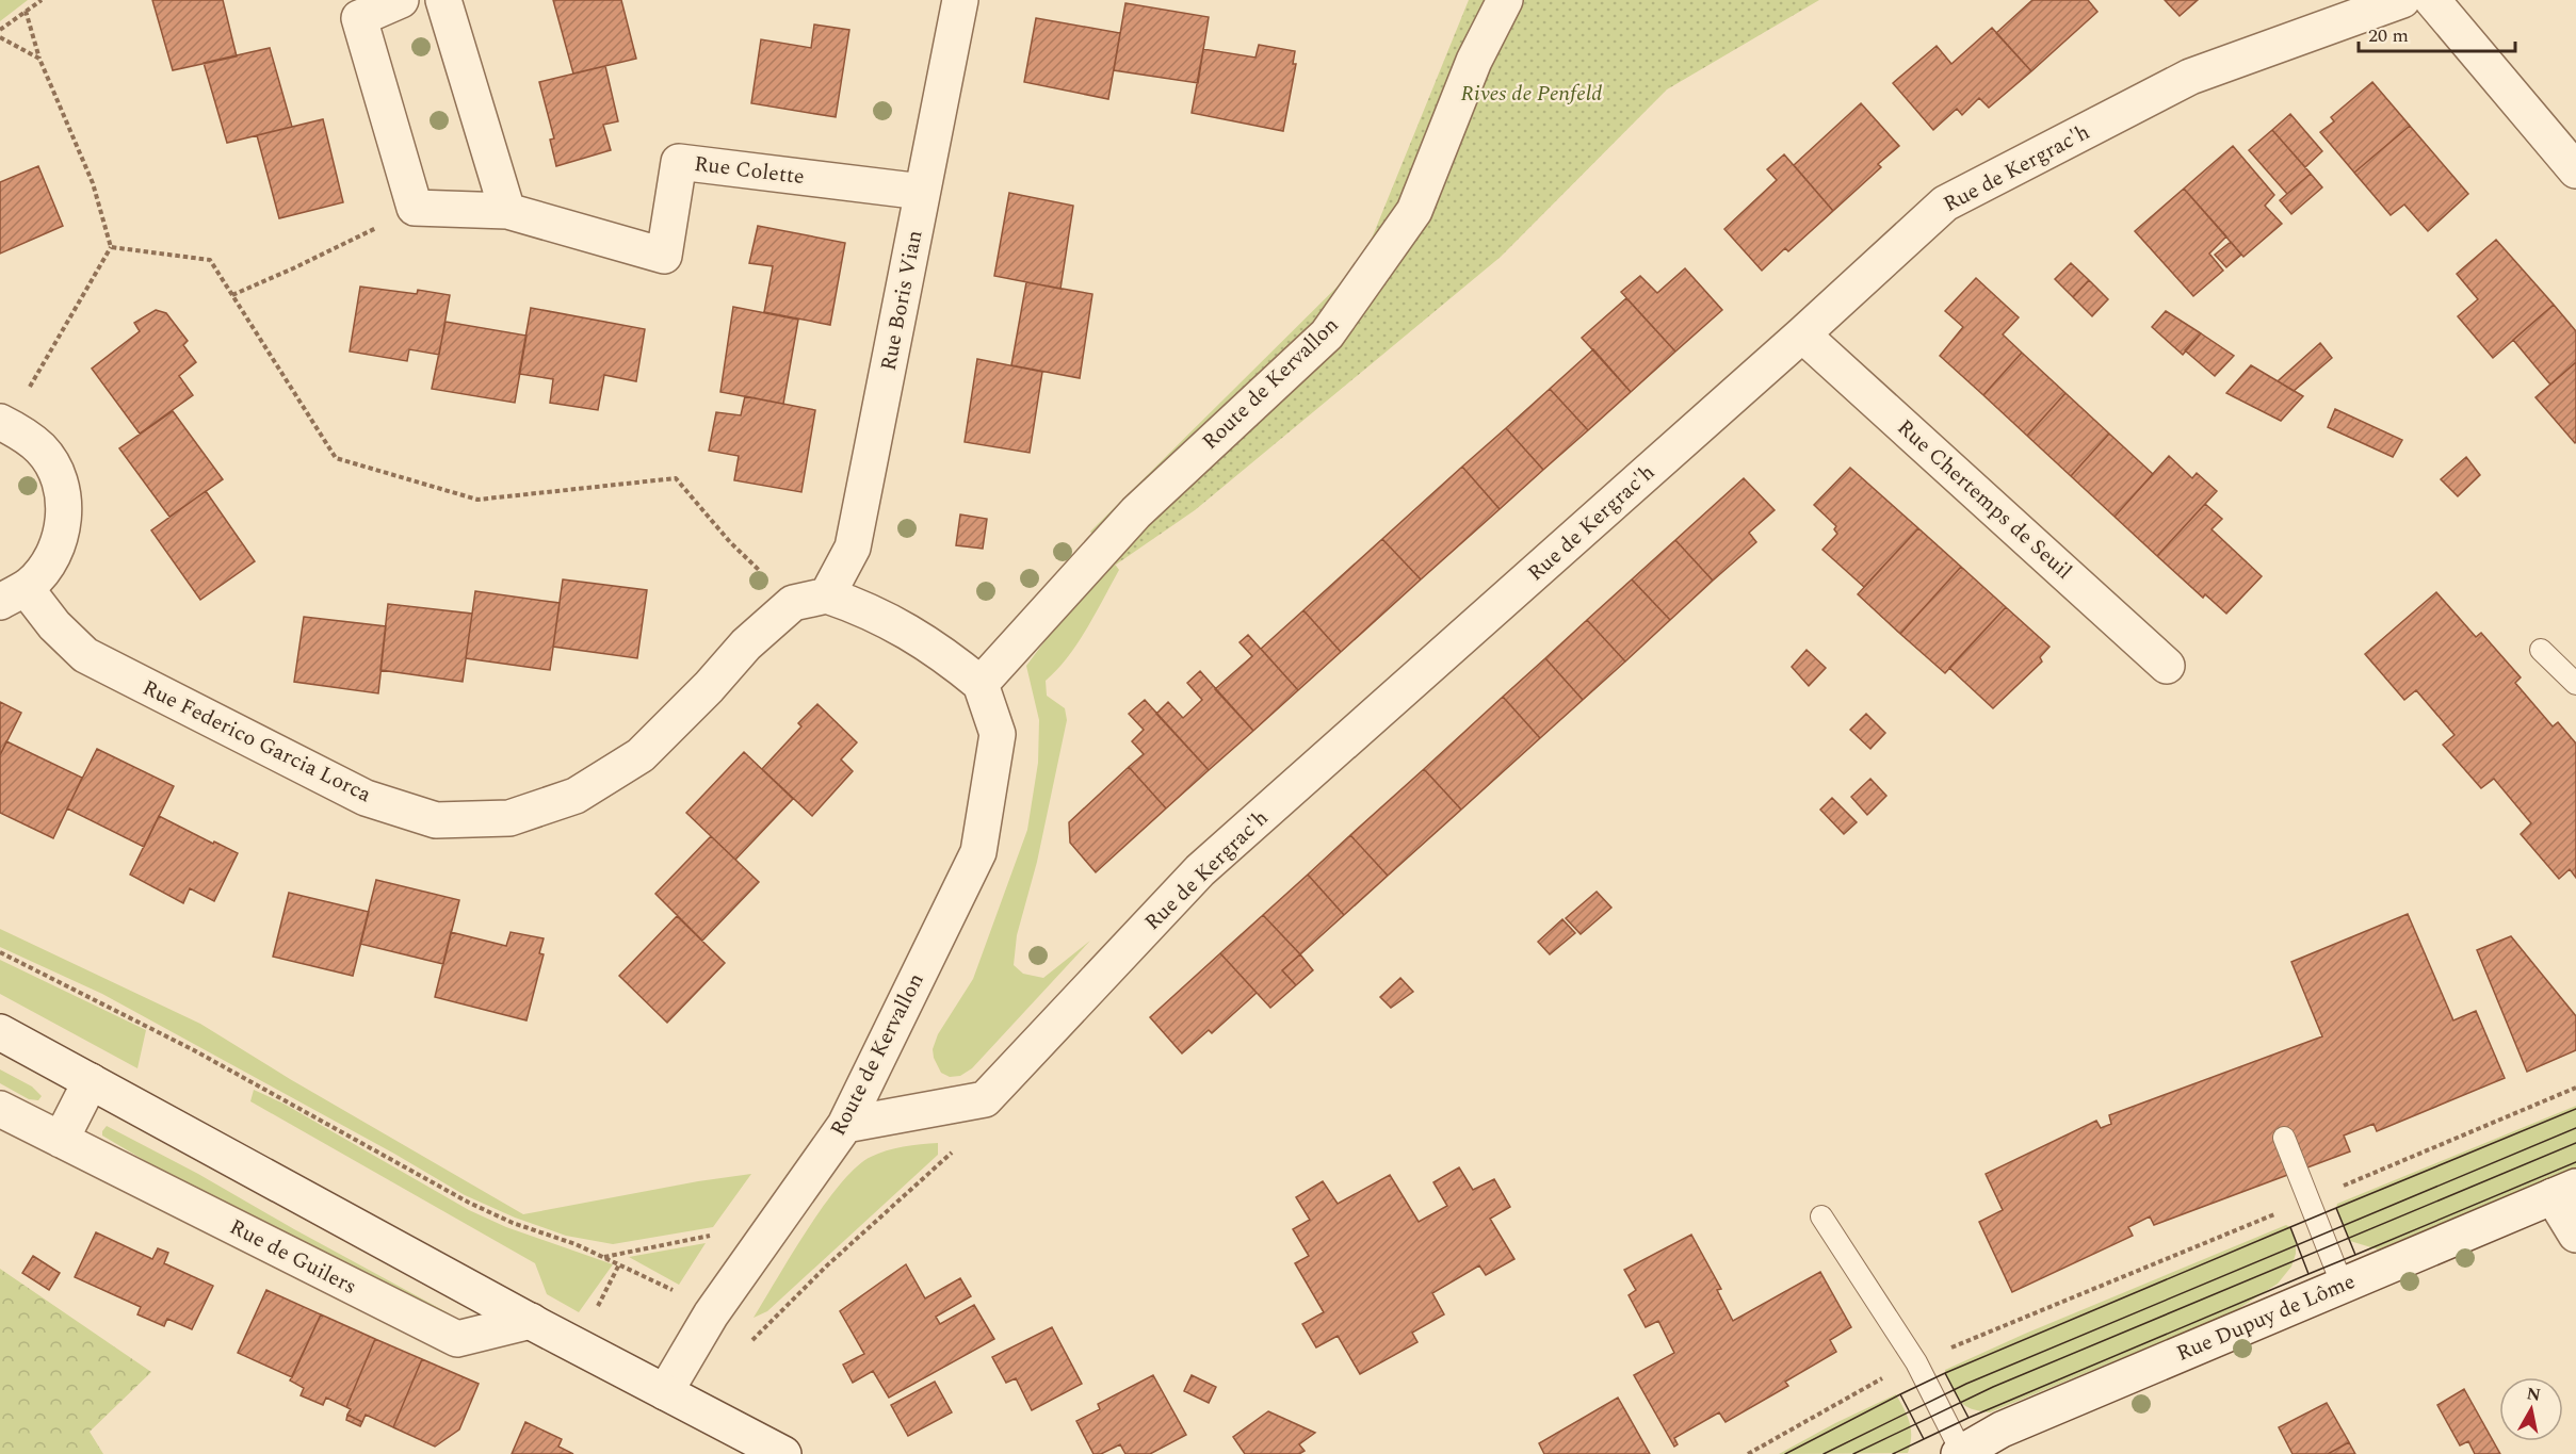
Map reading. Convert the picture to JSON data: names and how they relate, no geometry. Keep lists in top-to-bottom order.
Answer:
{
  "streets": {
    "street": [
      "Rue de Kergrac'h",
      "Rue Colette",
      "Rue Boris Vian",
      "Route de Kervallon",
      "Rue Chertemps de Seuil",
      "Rue Federico Garcia Lorca",
      "Rue de Guilers",
      "Rue Dupuy de Lôme"
    ]
  },
  "crossings": [
    ["Rue de Kergrac'h", "Rue Chertemps de Seuil"],
    ["Rue Colette", "Rue Boris Vian"],
    ["Rue Boris Vian", "Rue Federico Garcia Lorca"]
  ],
  "parks": ["Rives de Penfeld"],
  "scale_bar": "20 m",
  "north": "top"
}
